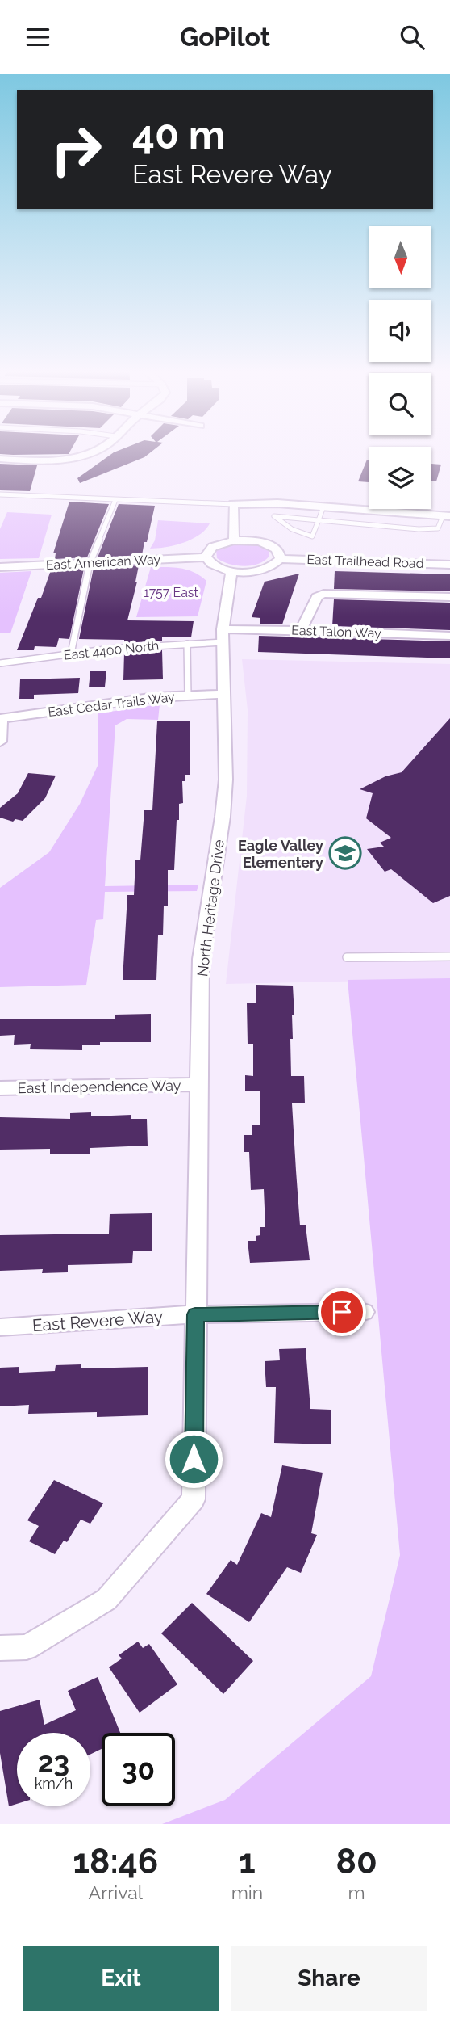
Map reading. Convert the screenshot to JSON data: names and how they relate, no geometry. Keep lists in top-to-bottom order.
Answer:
{
  "streets": {
    "street": [
      "East Trailhead Road",
      "East American Way",
      "East Talon Way",
      "East Cedar Trails Way",
      "North Heritage Drive",
      "East Independence Way",
      "East Revere Way"
    ],
    "lane": ["East 4400 North"]
  },
  "crossings": [
    ["East Talon Way", "East 4400 North"],
    ["East Talon Way", "North Heritage Drive"],
    ["East 4400 North", "North Heritage Drive"],
    ["East Cedar Trails Way", "North Heritage Drive"],
    ["North Heritage Drive", "East Independence Way"],
    ["North Heritage Drive", "East Revere Way"]
  ],
  "parks": ["1757 East"],
  "places": {
    "school or university": ["Eagle Valley Elementery"]
  },
  "north": "bottom",
  "page": {
    "header": "GoPilot",
    "turn": ["40 m", "East Revere Way"],
    "speed": "23 km/h",
    "limit": "30",
    "eta": [
      "18:46",
      "Arrival",
      "1",
      "min",
      "80",
      "m"
    ],
    "buttons": ["Exit", "Share"]
  }
}
